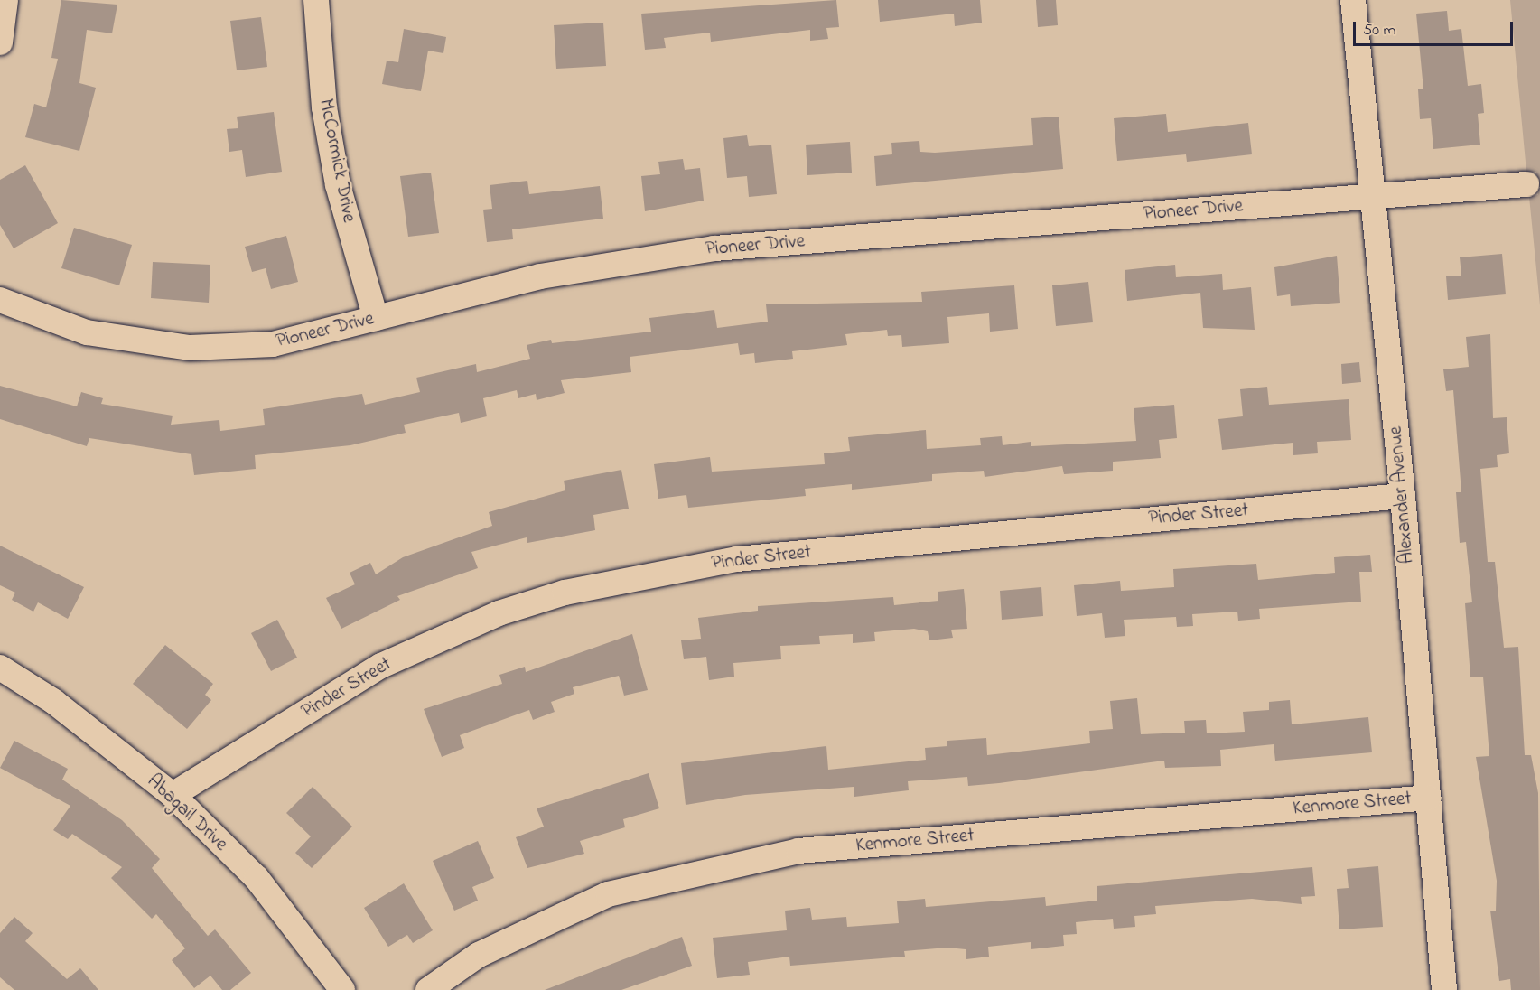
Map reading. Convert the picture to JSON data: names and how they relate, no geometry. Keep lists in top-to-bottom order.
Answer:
{
  "streets": {
    "street": [
      "McCormick Drive",
      "Pioneer Drive",
      "Alexander Avenue",
      "Pinder Street",
      "Kenmore Street",
      "Abagail Drive"
    ]
  },
  "crossings": [
    ["McCormick Drive", "Pioneer Drive"],
    ["Pioneer Drive", "Alexander Avenue"],
    ["Alexander Avenue", "Pinder Street"],
    ["Alexander Avenue", "Kenmore Street"],
    ["Pinder Street", "Abagail Drive"]
  ],
  "scale_bar": "50 m"
}
